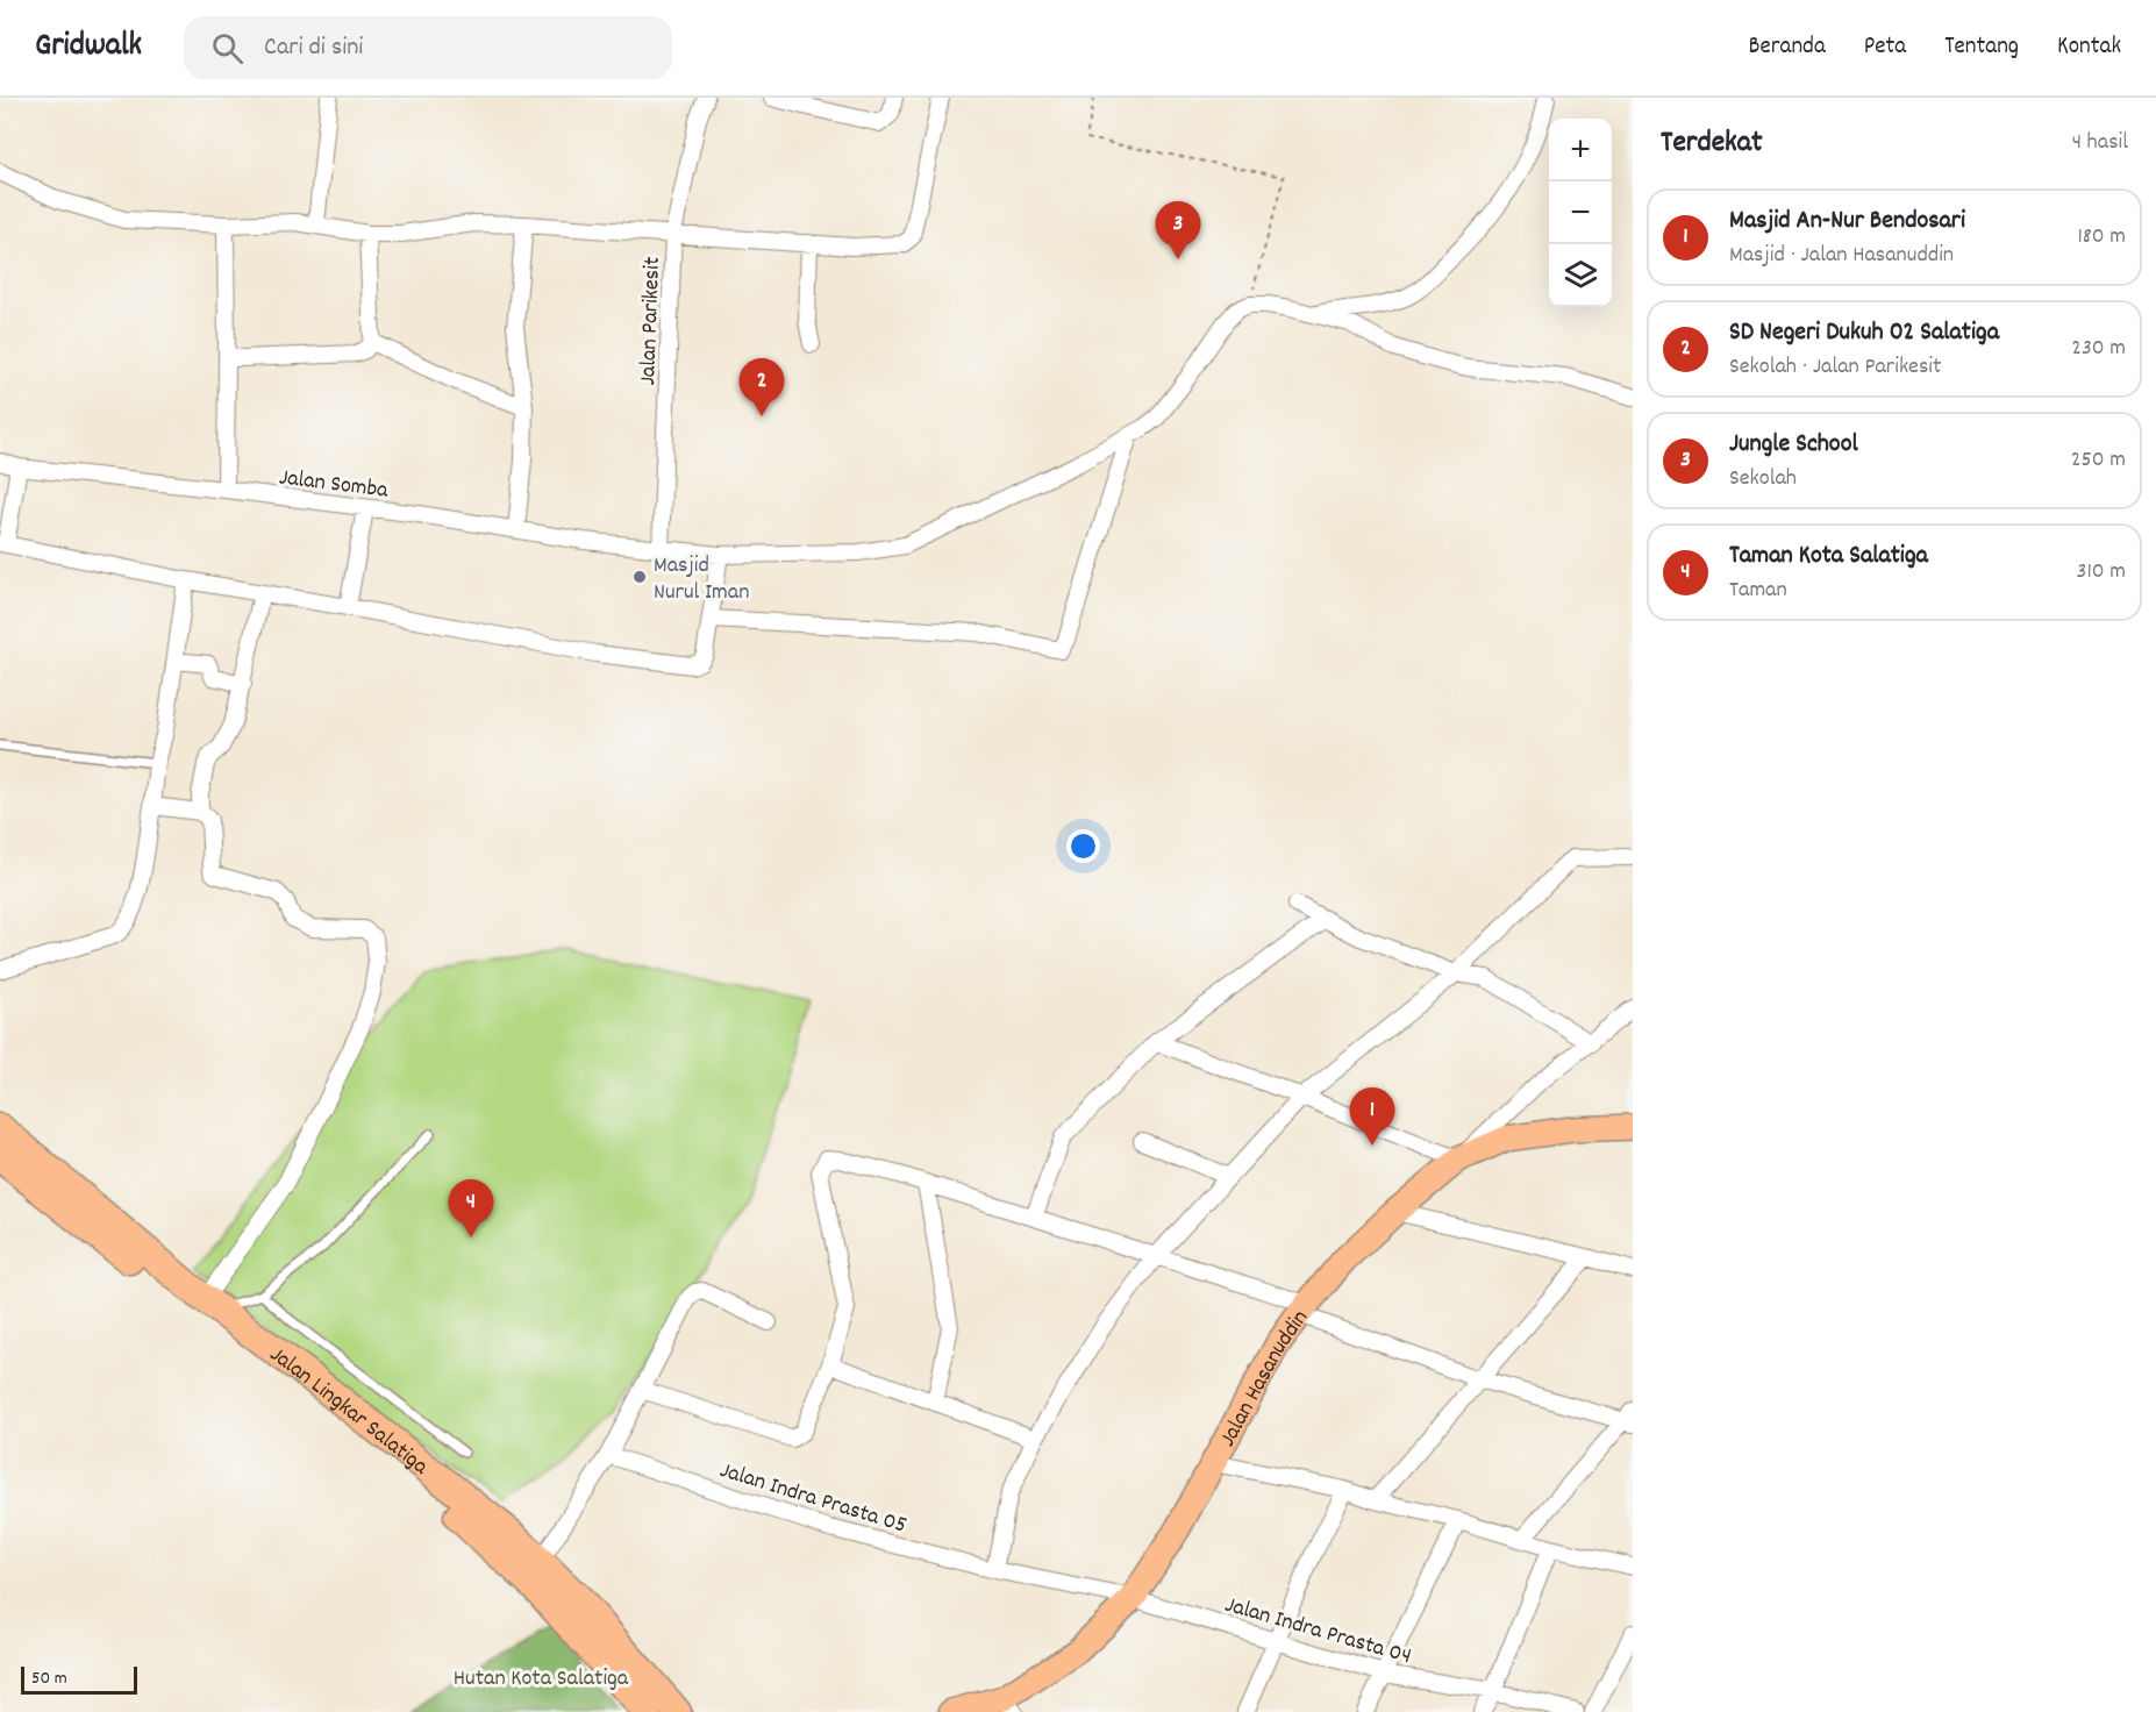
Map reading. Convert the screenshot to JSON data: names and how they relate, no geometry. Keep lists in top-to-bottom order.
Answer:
{
  "streets": {
    "highway": ["Jalan Lingkar Salatiga"],
    "main road": ["Jalan Hasanuddin"],
    "street": [
      "Jalan Parikesit",
      "Jalan Somba",
      "Jalan Indra Prasta 05",
      "Jalan Indra Prasta 04"
    ]
  },
  "crossings": [
    ["Jalan Parikesit", "Jalan Somba"],
    ["Jalan Hasanuddin", "Jalan Indra Prasta 05"],
    ["Jalan Hasanuddin", "Jalan Indra Prasta 04"],
    ["Jalan Indra Prasta 05", "Jalan Indra Prasta 04"]
  ],
  "parks": ["Hutan Kota Salatiga"],
  "places": ["Masjid Nurul Iman"],
  "scale_bar": "50 m",
  "page": {
    "header": "Gridwalk",
    "search": "Cari di sini",
    "nav": [
      "Beranda",
      "Peta",
      "Tentang",
      "Kontak"
    ],
    "heading": ["Terdekat", "4 hasil"],
    "map_buttons": ["+", "−"],
    "list": [
      {
        "mark": "1",
        "name": "Masjid An-Nur Bendosari",
        "note": "Masjid · Jalan Hasanuddin",
        "value": "180 m"
      },
      {
        "mark": "2",
        "name": "SD Negeri Dukuh 02 Salatiga",
        "note": "Sekolah · Jalan Parikesit",
        "value": "230 m"
      },
      {
        "mark": "3",
        "name": "Jungle School",
        "note": "Sekolah",
        "value": "250 m"
      },
      {
        "mark": "4",
        "name": "Taman Kota Salatiga",
        "note": "Taman",
        "value": "310 m"
      }
    ],
    "pins": [
      "3",
      "2",
      "1",
      "4"
    ],
    "scale": "50 m"
  }
}
